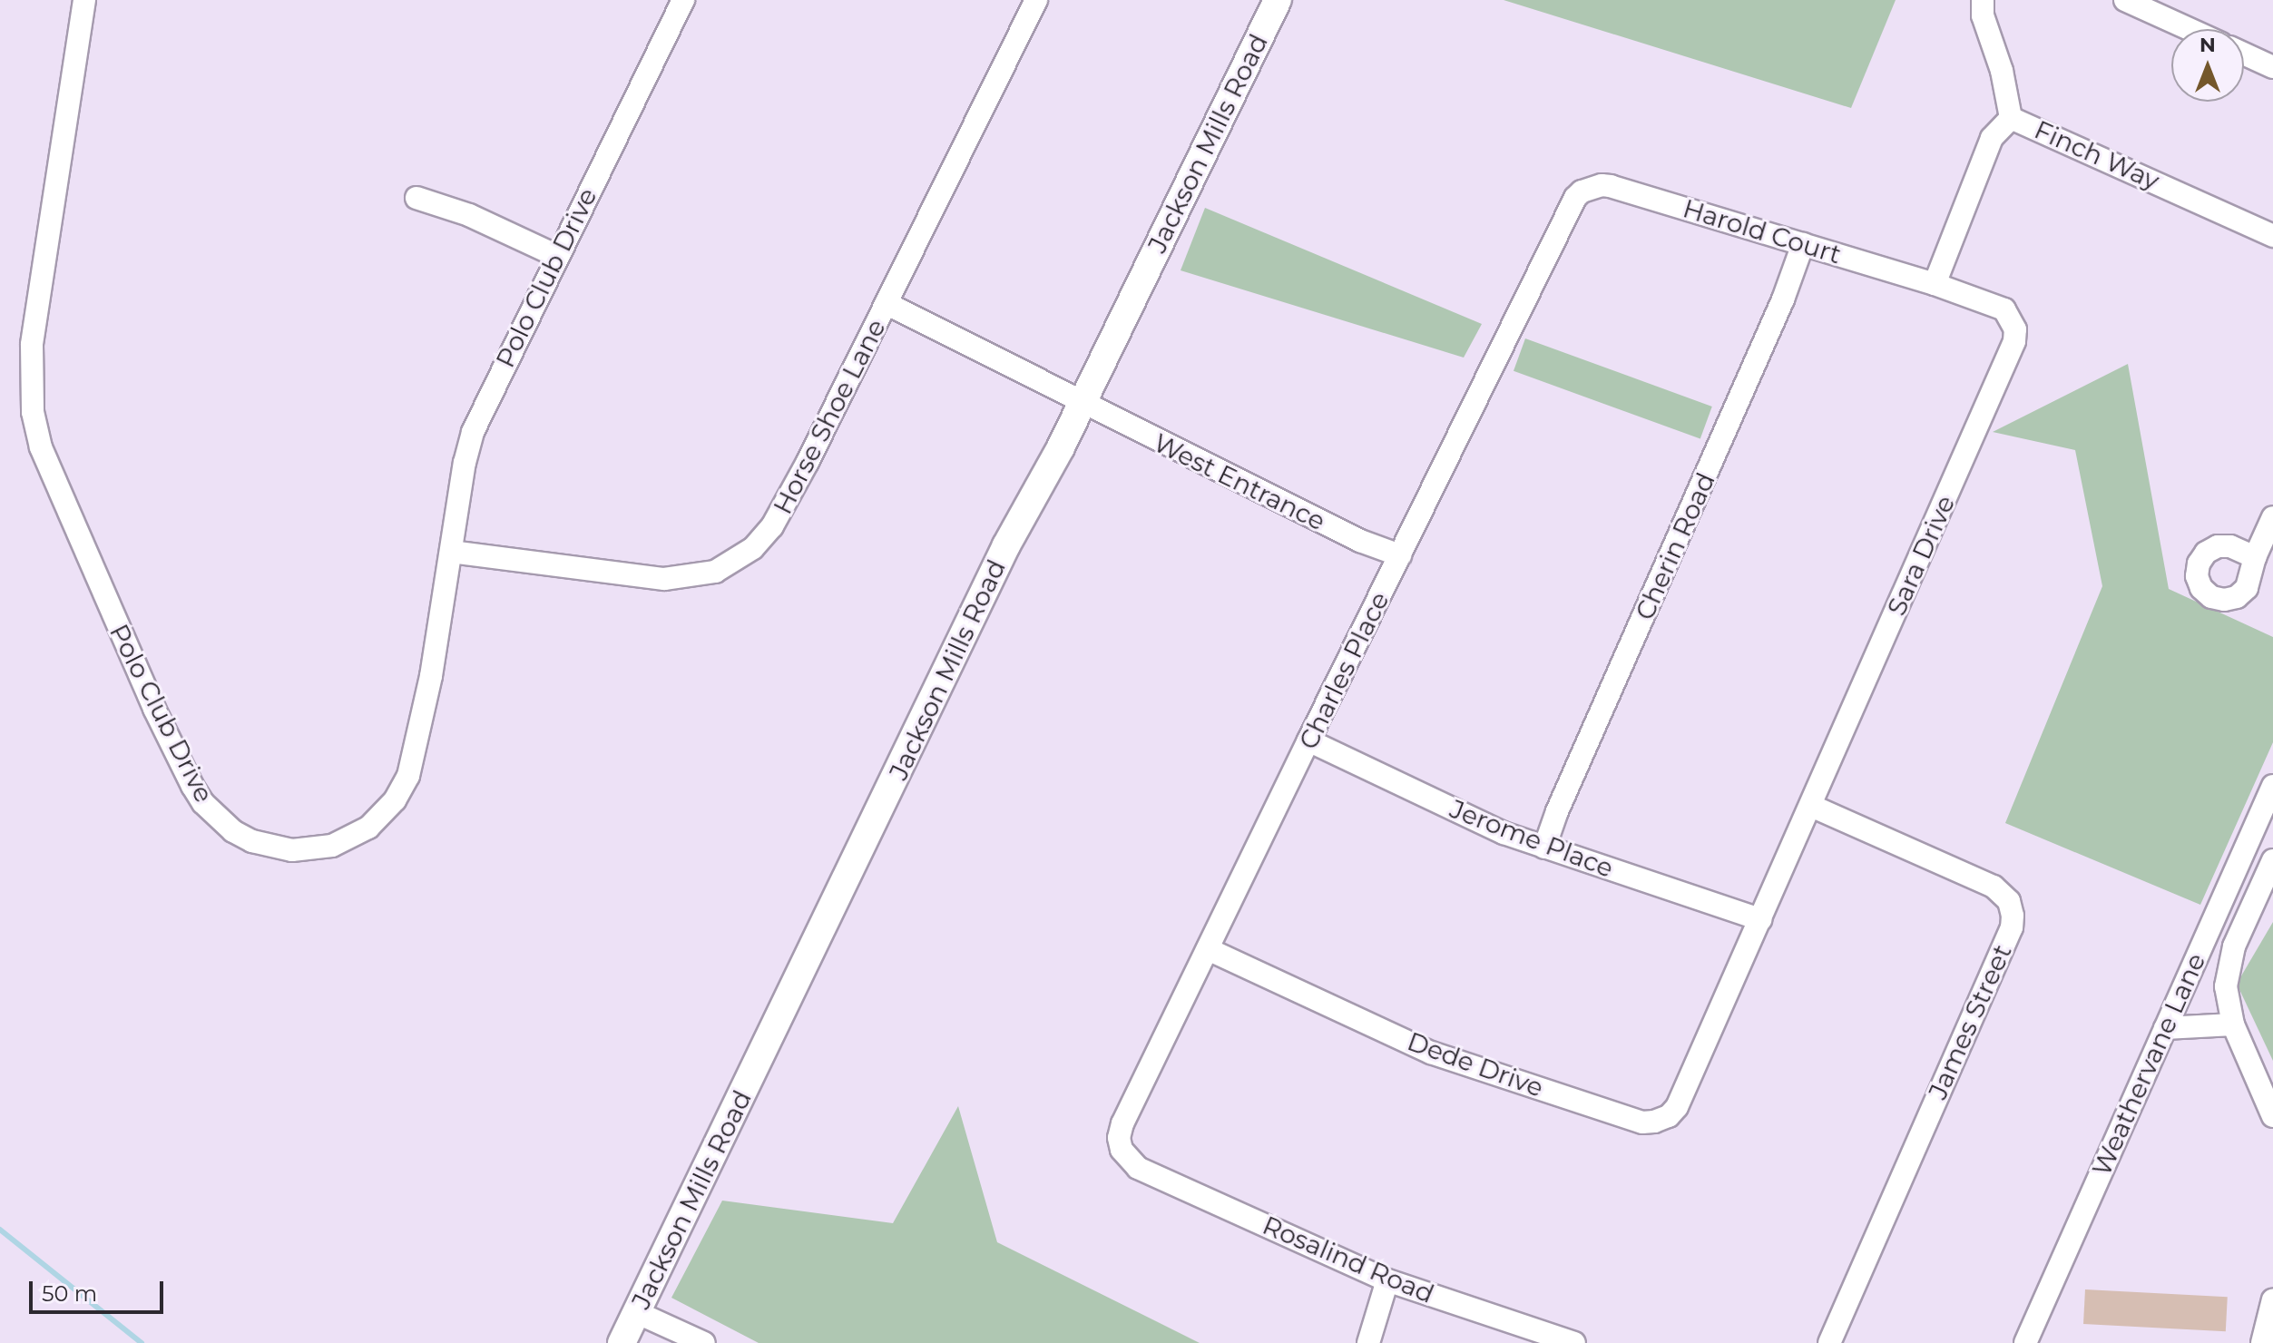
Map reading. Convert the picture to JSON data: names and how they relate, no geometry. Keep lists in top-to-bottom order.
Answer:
{
  "streets": {
    "main road": ["Jackson Mills Road"],
    "street": [
      "Finch Way",
      "Harold Court",
      "Polo Club Drive",
      "Horse Shoe Lane",
      "West Entrance",
      "Cherin Road",
      "Sara Drive",
      "Charles Place",
      "Jerome Place",
      "James Street",
      "Dede Drive",
      "Weathervane Lane",
      "Rosalind Road"
    ]
  },
  "crossings": [
    ["Jackson Mills Road", "West Entrance"],
    ["Harold Court", "Cherin Road"],
    ["Harold Court", "Sara Drive"],
    ["Harold Court", "Charles Place"],
    ["Polo Club Drive", "Horse Shoe Lane"],
    ["Horse Shoe Lane", "West Entrance"],
    ["West Entrance", "Charles Place"],
    ["Cherin Road", "Jerome Place"],
    ["Sara Drive", "Jerome Place"],
    ["Sara Drive", "James Street"],
    ["Sara Drive", "Dede Drive"],
    ["Charles Place", "Jerome Place"],
    ["Charles Place", "Dede Drive"],
    ["Charles Place", "Rosalind Road"]
  ],
  "scale_bar": "50 m",
  "north": "top"
}
